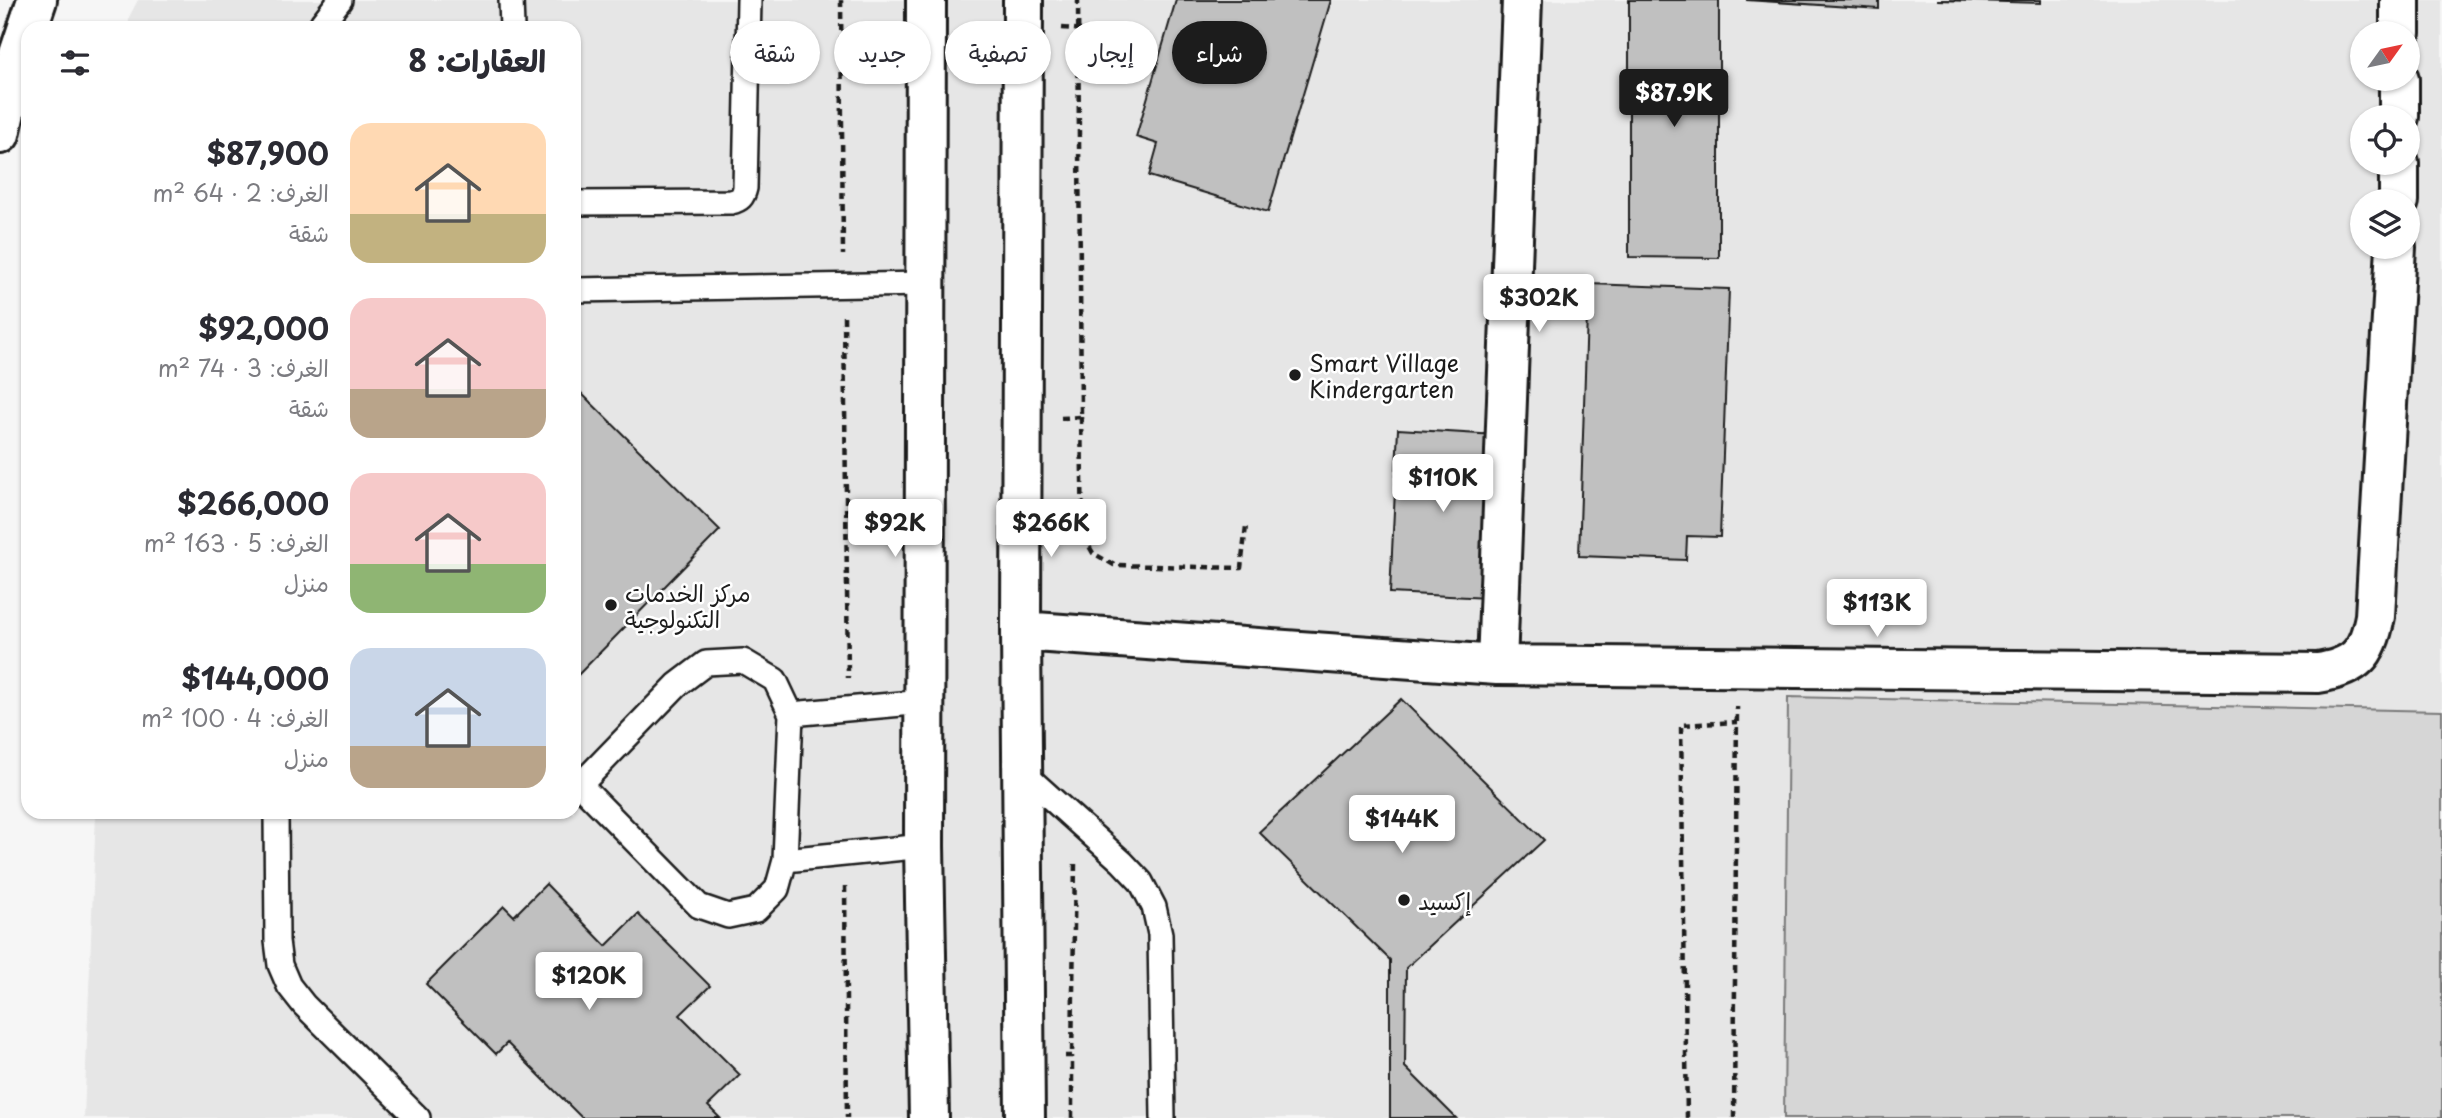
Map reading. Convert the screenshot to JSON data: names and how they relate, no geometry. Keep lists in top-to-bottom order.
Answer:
{
  "places": ["Smart Village Kindergarten", "مركز الخدمات التكنولوجية", "إكسيد"],
  "north": "top right",
  "page": {
    "chip": [
      "شراء",
      "إيجار",
      "تصفية",
      "جديد",
      "شقة"
    ],
    "heading": "العقارات: 8",
    "price": [
      "$87.9K",
      "$302K",
      "$110K",
      "$92K",
      "$266K",
      "$113K",
      "$144K",
      "$120K"
    ],
    "list": [
      {
        "name": "$87,900",
        "note": "الغرف: 2 · 64 m² · شقة"
      },
      {
        "name": "$92,000",
        "note": "الغرف: 3 · 74 m² · شقة"
      },
      {
        "name": "$266,000",
        "note": "الغرف: 5 · 163 m² · منزل"
      },
      {
        "name": "$144,000",
        "note": "الغرف: 4 · 100 m² · منزل"
      }
    ]
  }
}
